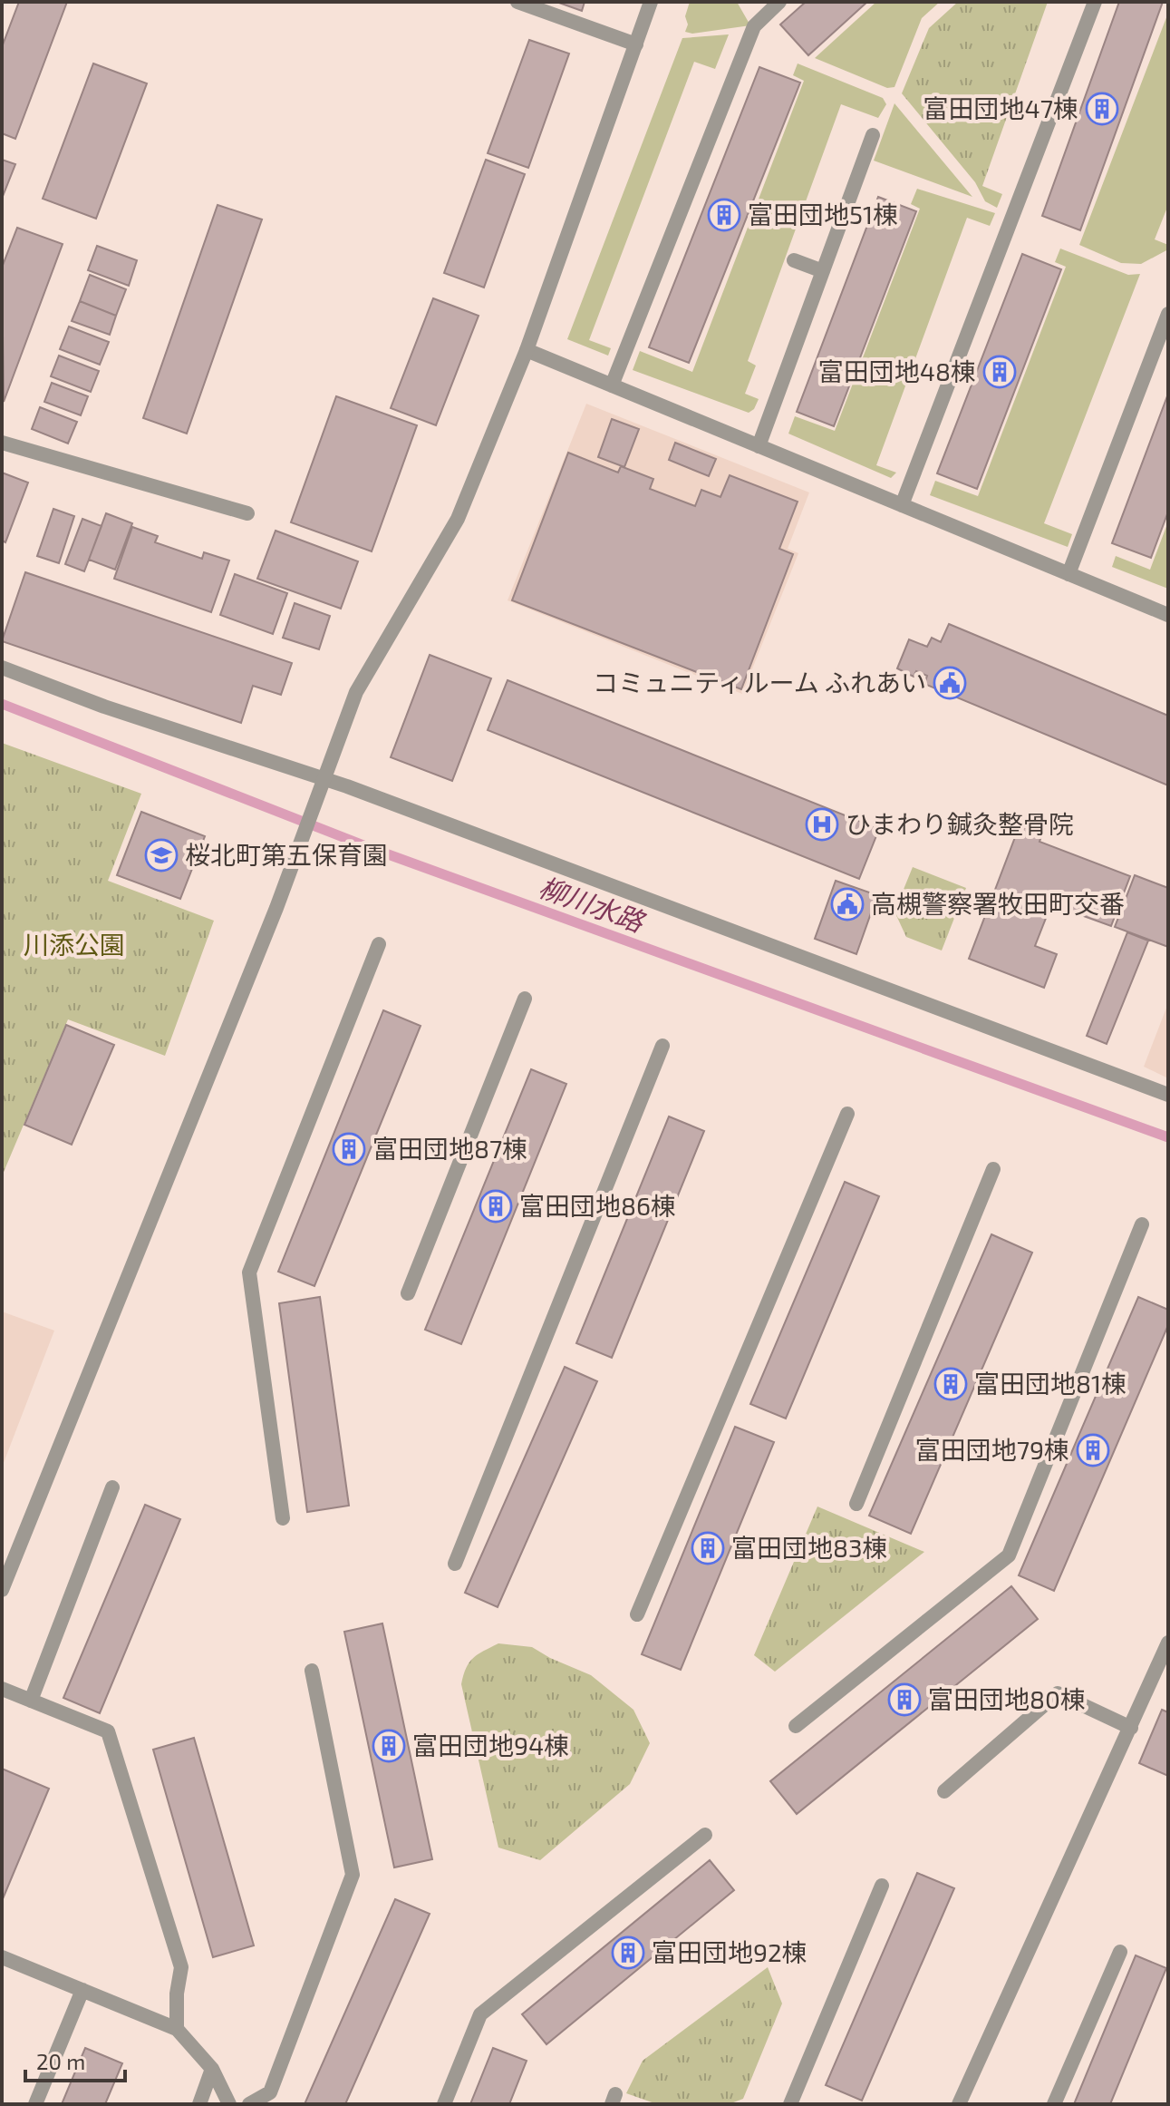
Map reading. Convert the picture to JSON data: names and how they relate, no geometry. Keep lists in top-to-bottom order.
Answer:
{
  "water": ["柳川水路"],
  "parks": ["川添公園"],
  "places": {
    "building": [
      "富田団地47棟",
      "富田団地51棟",
      "富田団地48棟",
      "富田団地87棟",
      "富田団地86棟",
      "富田団地81棟",
      "富田団地79棟",
      "富田団地83棟",
      "富田団地80棟",
      "富田団地94棟",
      "富田団地92棟"
    ],
    "public building": ["コミュニティルーム ふれあい", "高槻警察署牧田町交番"],
    "hospital": ["ひまわり鍼灸整骨院"],
    "school or university": ["桜北町第五保育園"]
  },
  "scale_bar": "20 m"
}
